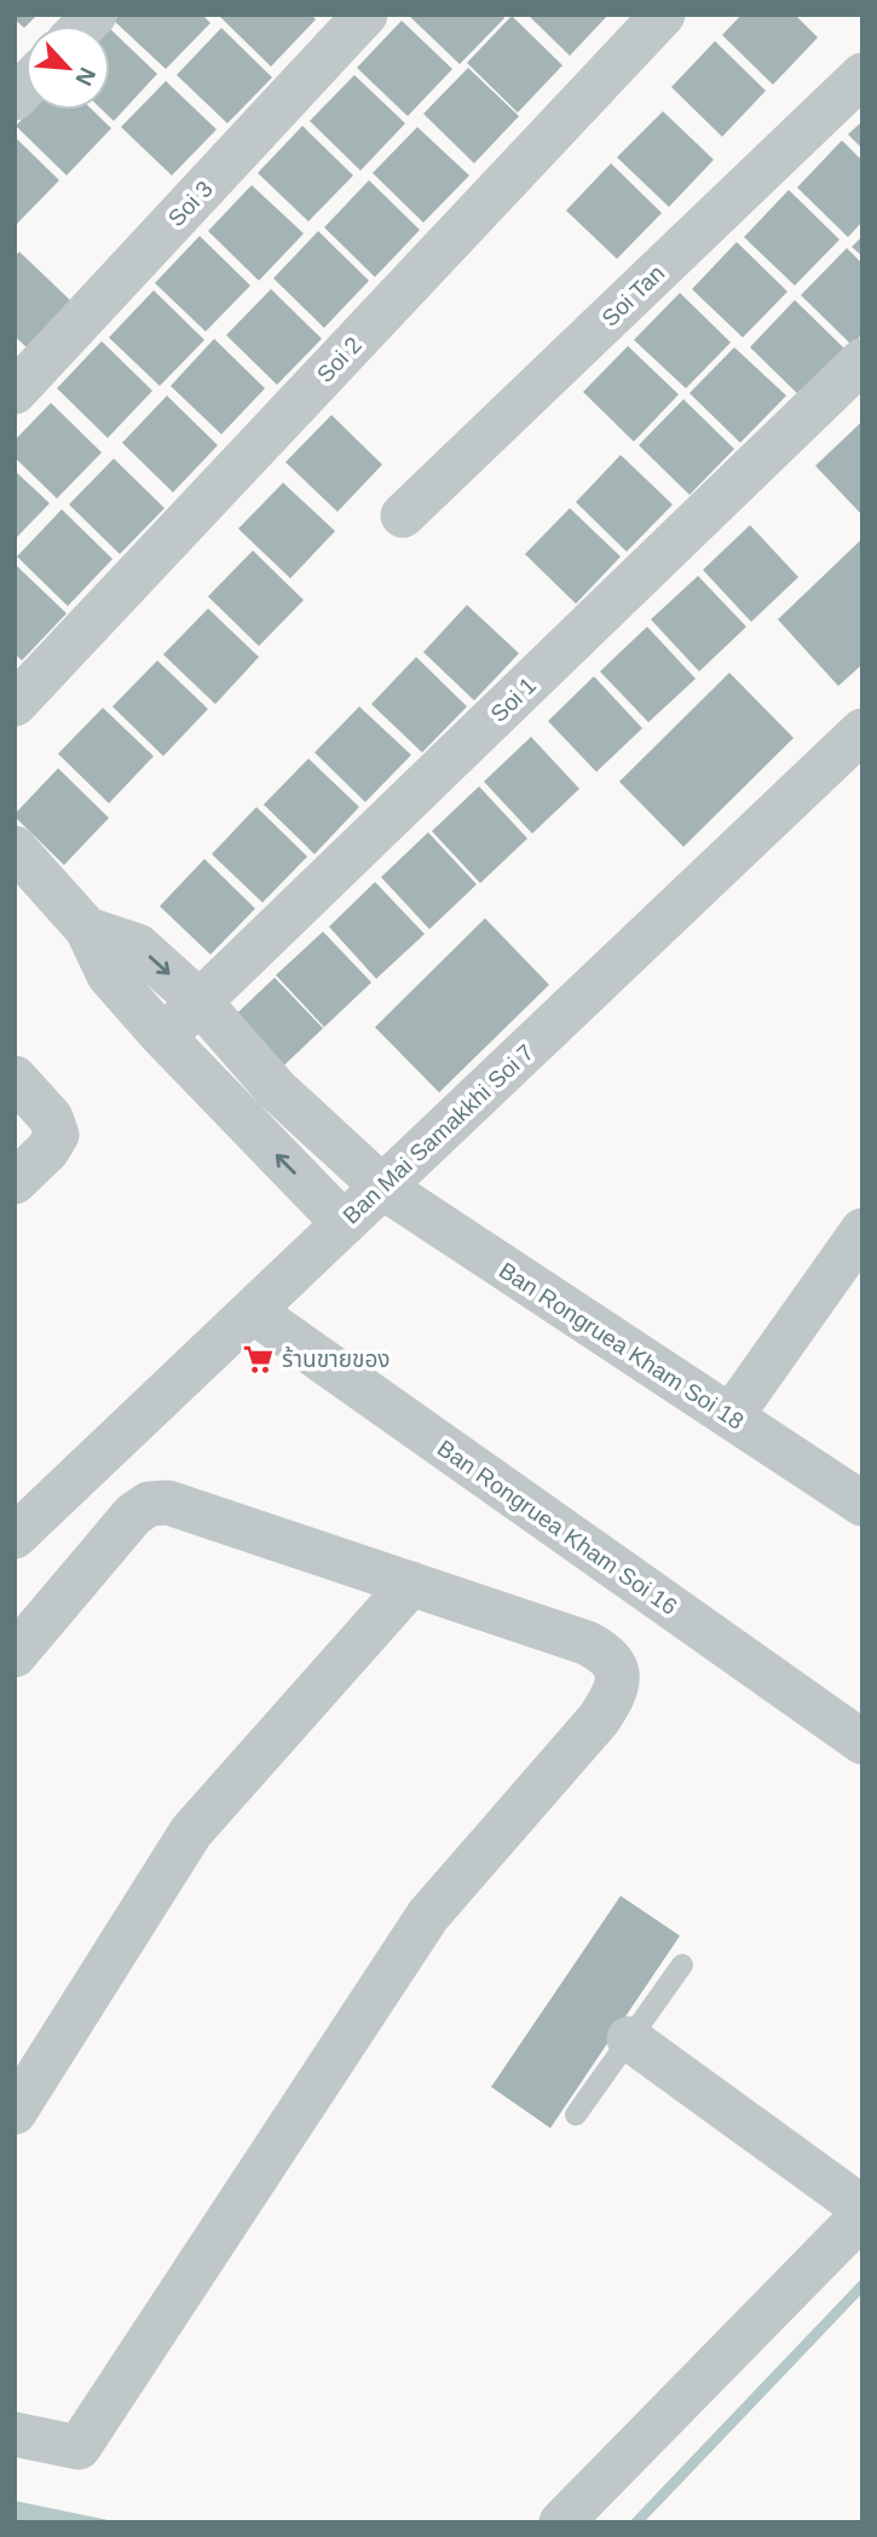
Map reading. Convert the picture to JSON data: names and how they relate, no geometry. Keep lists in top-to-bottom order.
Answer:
{
  "streets": {
    "street": [
      "Soi 3",
      "Soi Tan",
      "Soi 2",
      "Soi 1",
      "Ban Mai Samakkhi Soi 7",
      "Ban Rongruea Kham Soi 18",
      "Ban Rongruea Kham Soi 16"
    ]
  },
  "crossings": [
    ["Soi 1", "Ban Rongruea Kham Soi 18"],
    ["Ban Mai Samakkhi Soi 7", "Ban Rongruea Kham Soi 18"],
    ["Ban Mai Samakkhi Soi 7", "Ban Rongruea Kham Soi 16"]
  ],
  "places": {
    "supermarket": ["ร้านขายของ"]
  },
  "north": "bottom right"
}
